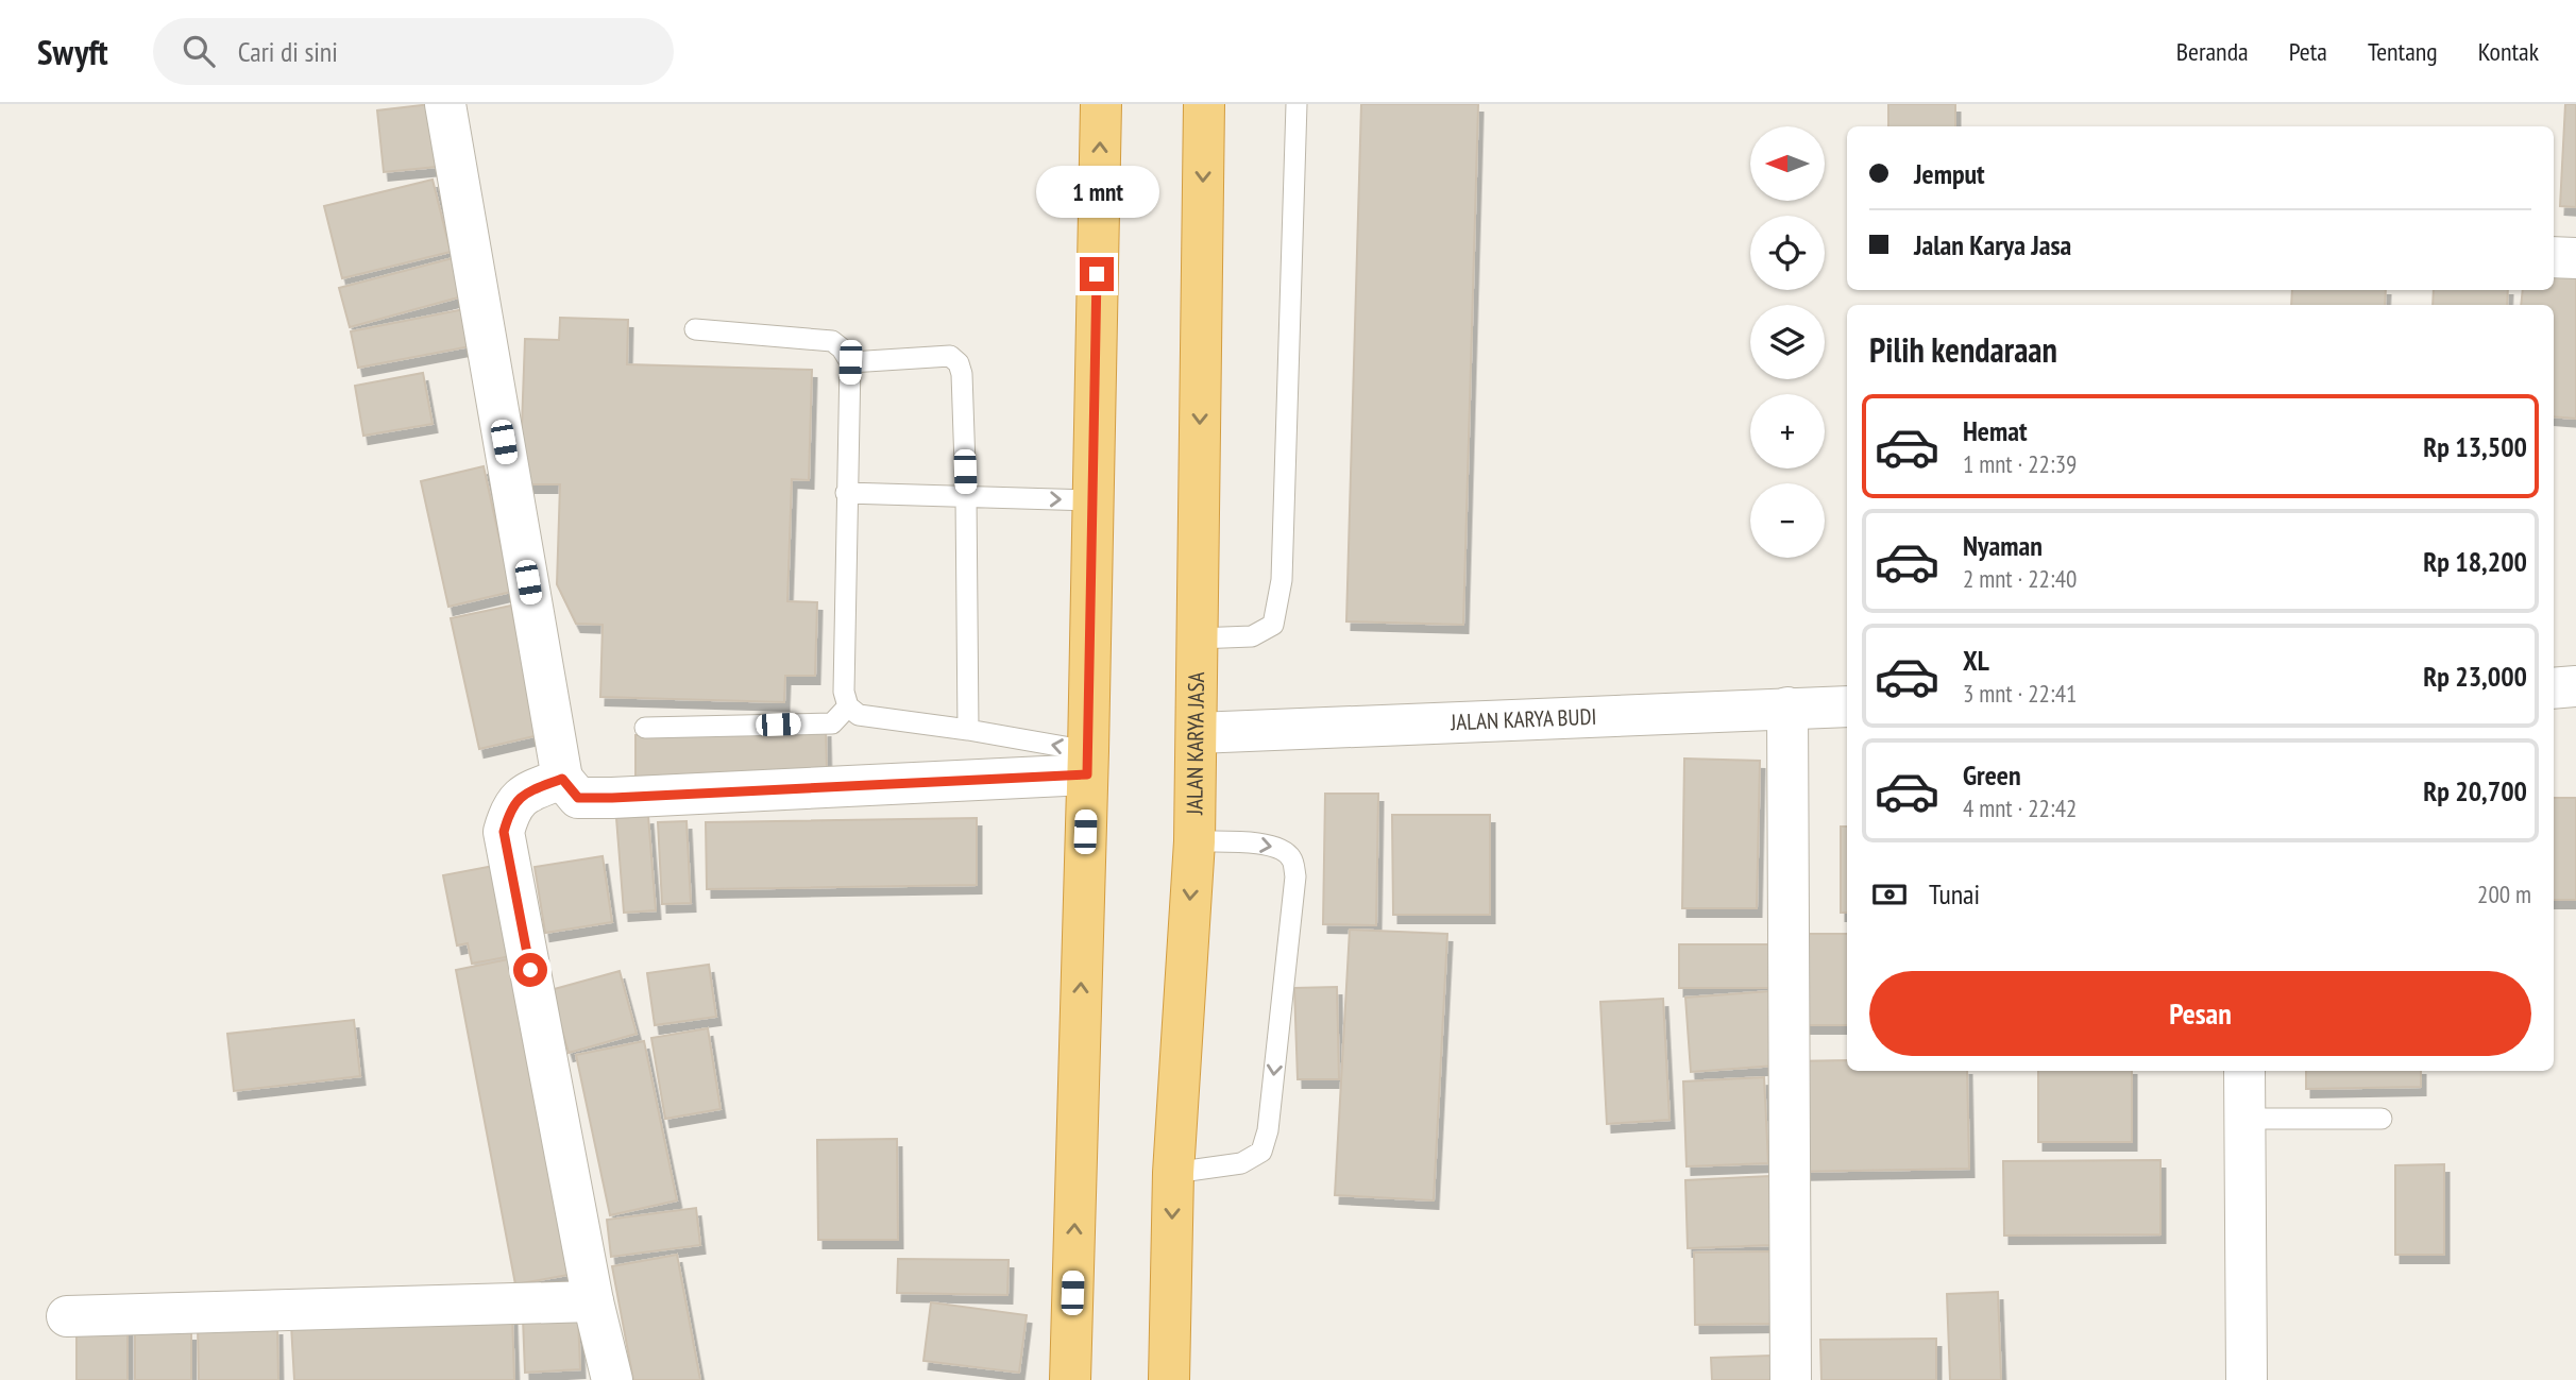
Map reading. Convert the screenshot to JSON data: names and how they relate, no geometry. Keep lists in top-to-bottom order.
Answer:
{
  "streets": {
    "highway": ["JALAN KARYA JASA"],
    "street": ["JALAN KARYA BUDI"]
  },
  "crossings": [
    ["JALAN KARYA BUDI", "JALAN KARYA JASA"]
  ],
  "north": "left",
  "page": {
    "header": "Swyft",
    "search": "Cari di sini",
    "nav": [
      "Beranda",
      "Peta",
      "Tentang",
      "Kontak"
    ],
    "map_buttons": ["+", "−"],
    "banner": ["Jemput", "Jalan Karya Jasa"],
    "bubble": "1 mnt",
    "heading": "Pilih kendaraan",
    "list": [
      {
        "name": "Hemat",
        "note": "1 mnt · 22:39",
        "value": "Rp 13,500"
      },
      {
        "name": "Nyaman",
        "note": "2 mnt · 22:40",
        "value": "Rp 18,200"
      },
      {
        "name": "XL",
        "note": "3 mnt · 22:41",
        "value": "Rp 23,000"
      },
      {
        "name": "Green",
        "note": "4 mnt · 22:42",
        "value": "Rp 20,700"
      }
    ],
    "pay": ["Tunai", "200 m"],
    "buttons": "Pesan"
  }
}
